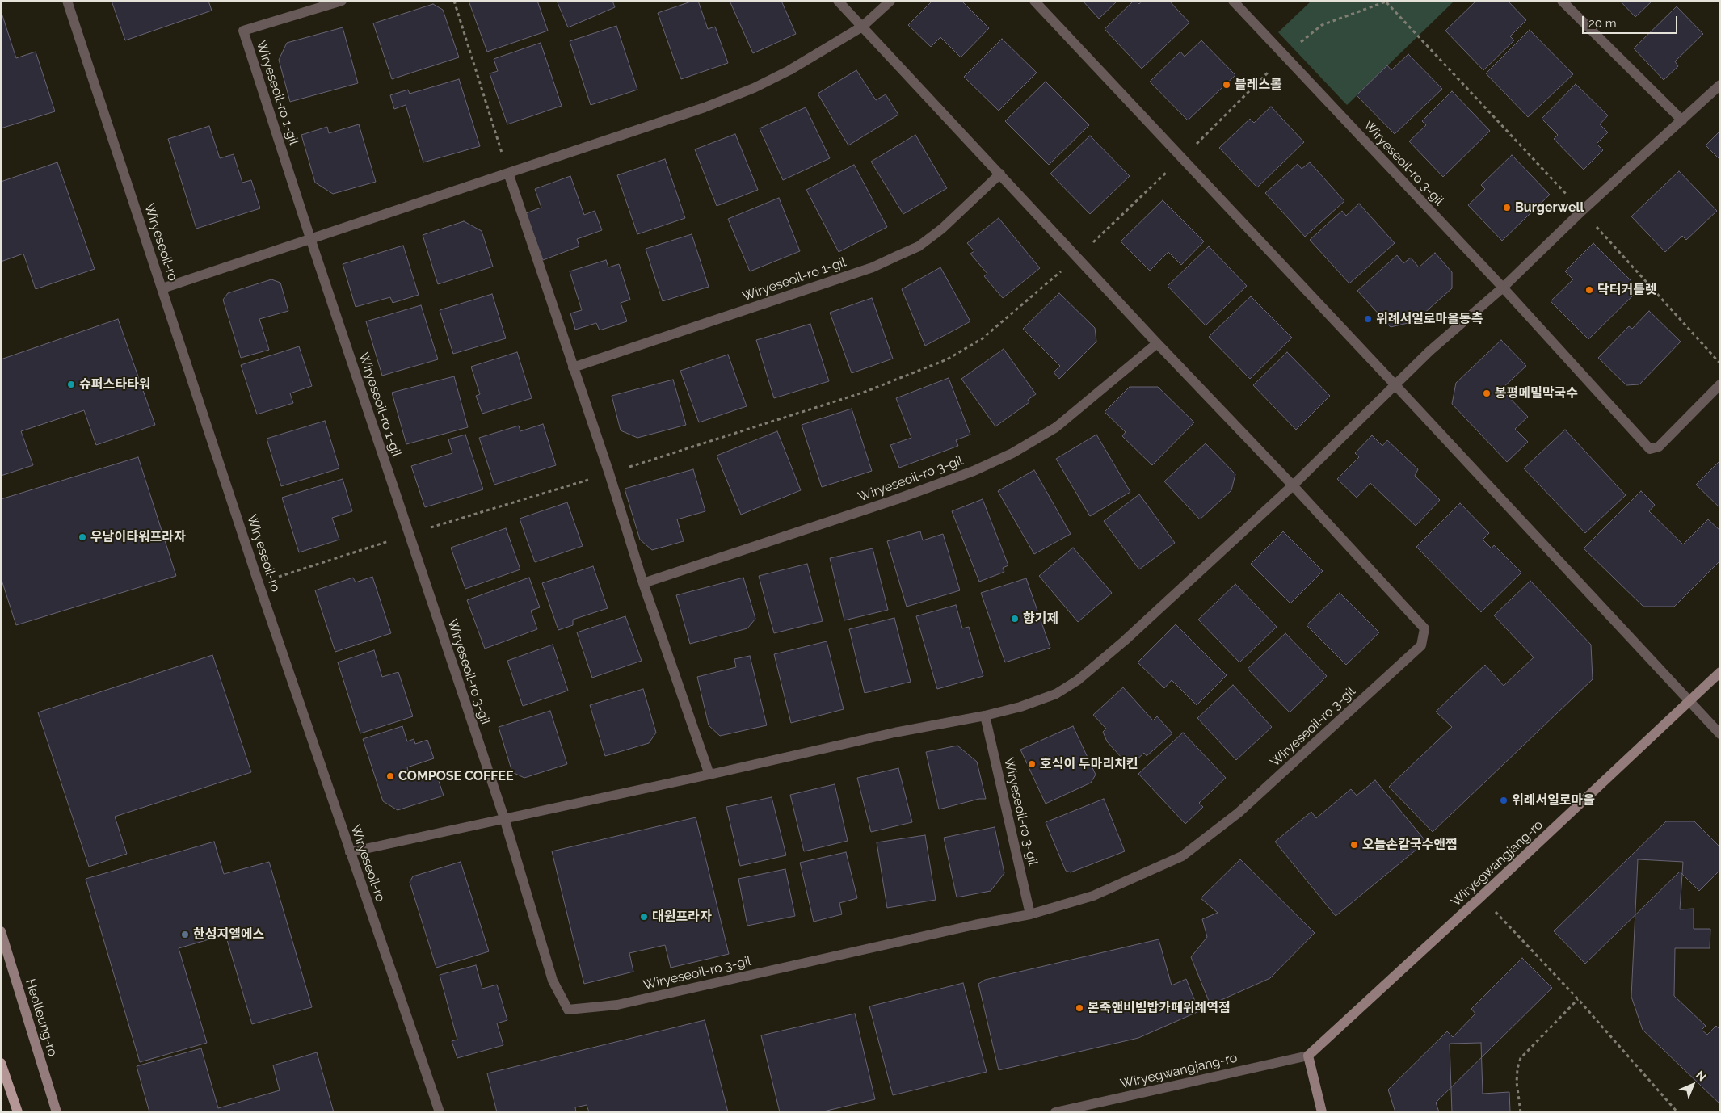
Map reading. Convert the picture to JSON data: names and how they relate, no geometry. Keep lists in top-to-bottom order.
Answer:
{
  "streets": {
    "street": [
      "Wiryeseoil-ro 1-gil",
      "Wiryeseoil-ro 3-gil",
      "Wiryeseoil-ro",
      "Wiryegwangjang-ro",
      "Heolleung-ro"
    ]
  },
  "crossings": [
    ["Wiryeseoil-ro 1-gil", "Wiryeseoil-ro 3-gil"]
  ],
  "places": [
    "블레스롤",
    "Burgerwell",
    "닥터커틀렛",
    "위례서일로마을동측",
    "슈퍼스타타워",
    "봉평메밀막국수",
    "우남이타워프라자",
    "향기제",
    "호식이 두마리치킨",
    "COMPOSE COFFEE",
    "위례서일로마을",
    "오늘손칼국수앤찜",
    "대원프라자",
    "한성지엘에스",
    "본죽앤비빔밥카페위례역점"
  ],
  "scale_bar": "20 m",
  "north": "top right"
}
